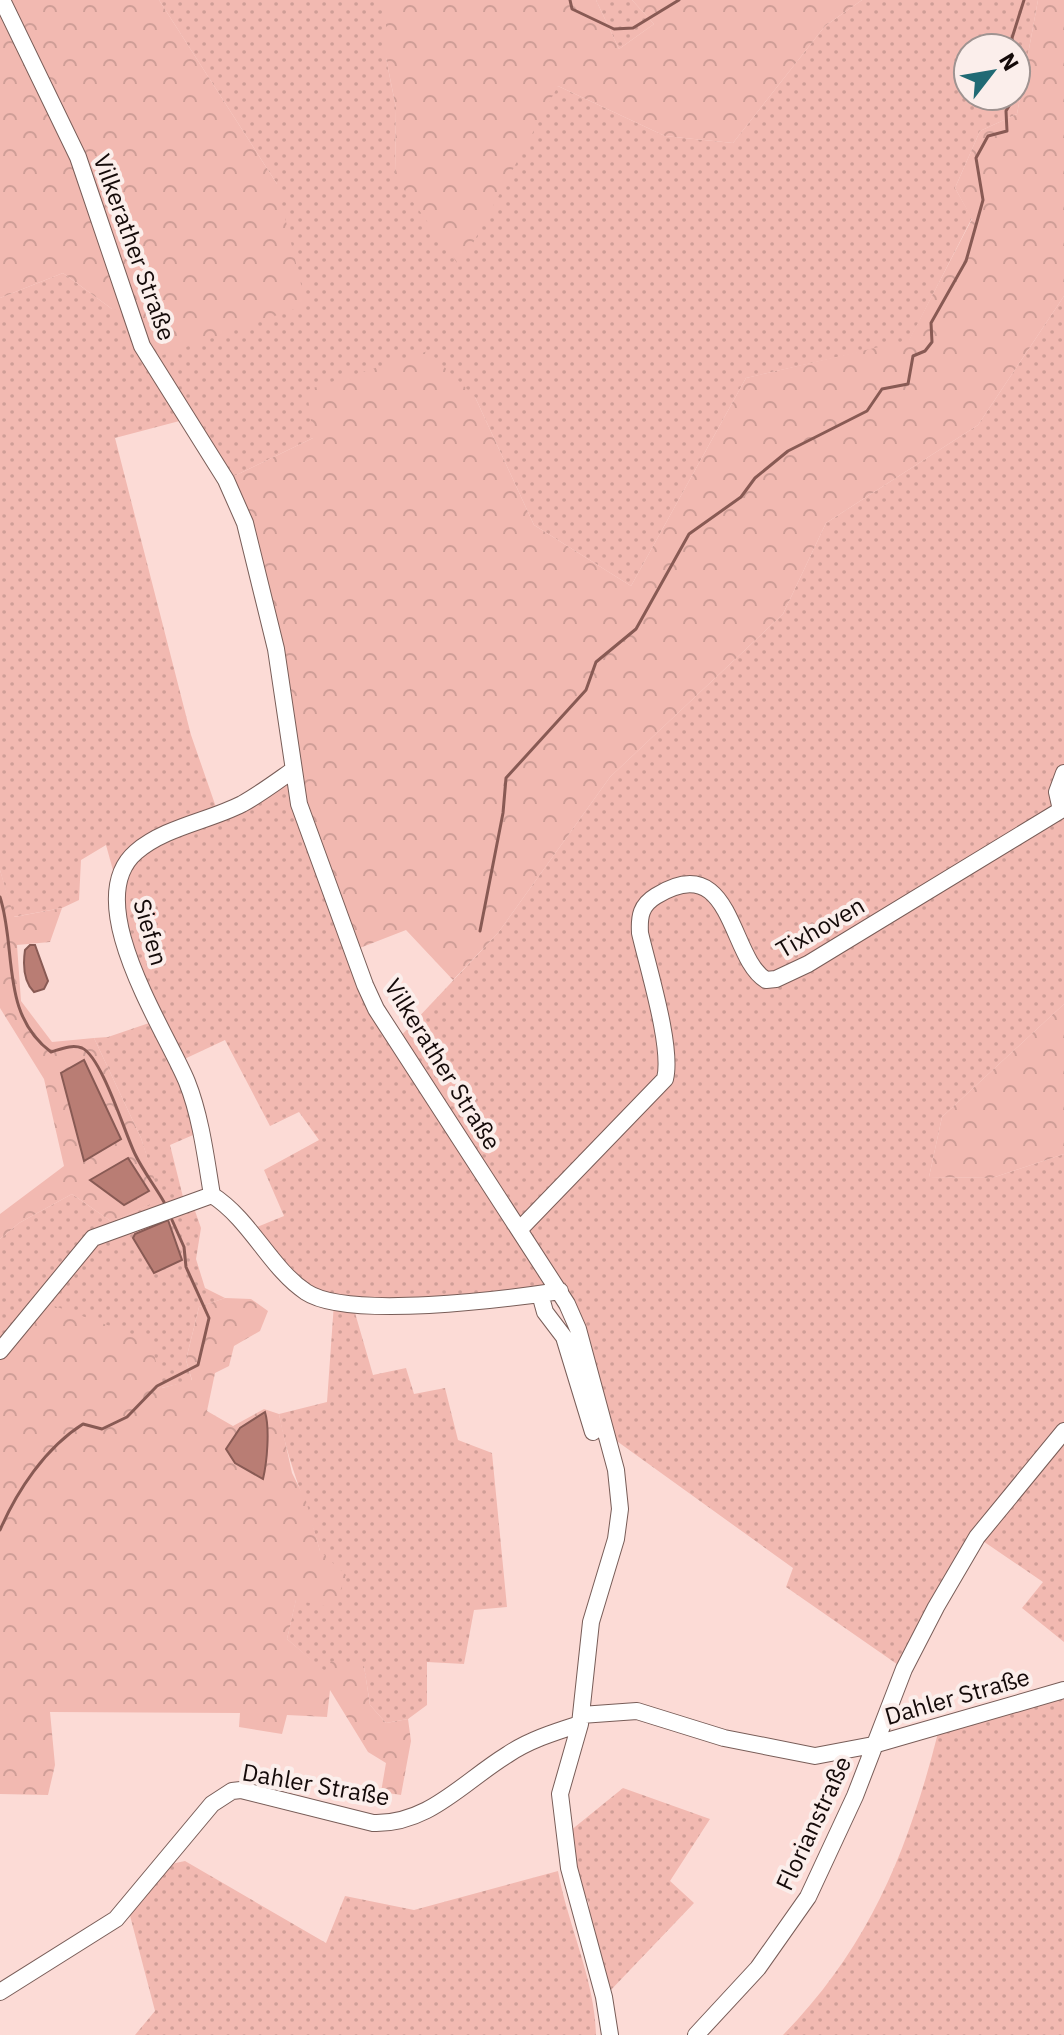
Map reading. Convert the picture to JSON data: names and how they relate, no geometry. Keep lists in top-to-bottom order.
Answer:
{
  "streets": {
    "street": [
      "Vilkerather Straße",
      "Tixhoven",
      "Siefen",
      "Dahler Straße",
      "Florianstraße"
    ]
  },
  "crossings": [
    ["Vilkerather Straße", "Tixhoven"],
    ["Vilkerather Straße", "Siefen"],
    ["Vilkerather Straße", "Dahler Straße"],
    ["Dahler Straße", "Florianstraße"]
  ],
  "north": "top right"
}
